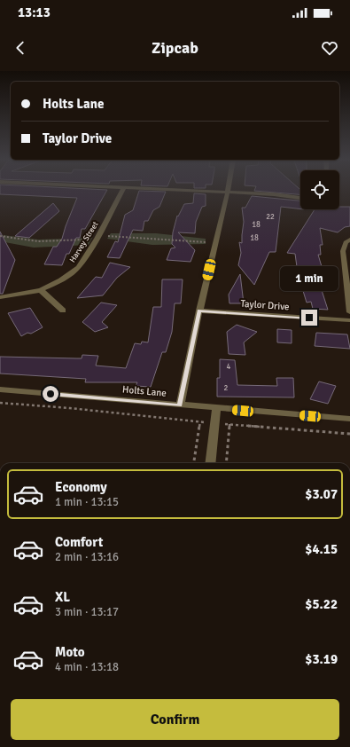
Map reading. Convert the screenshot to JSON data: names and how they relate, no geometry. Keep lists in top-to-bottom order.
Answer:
{
  "streets": {
    "street": ["Harvey Street", "Taylor Drive", "Holts Lane"]
  },
  "house_numbers": [
    "22",
    "18",
    "18",
    "4",
    "2"
  ],
  "page": {
    "status": "13:13",
    "header": "Zipcab",
    "banner": ["Holts Lane", "Taylor Drive"],
    "bubble": "1 min",
    "list": [
      {
        "name": "Economy",
        "note": "1 min · 13:15",
        "value": "$3.07"
      },
      {
        "name": "Comfort",
        "note": "2 min · 13:16",
        "value": "$4.15"
      },
      {
        "name": "XL",
        "note": "3 min · 13:17",
        "value": "$5.22"
      },
      {
        "name": "Moto",
        "note": "4 min · 13:18",
        "value": "$3.19"
      }
    ],
    "buttons": "Confirm"
  }
}
